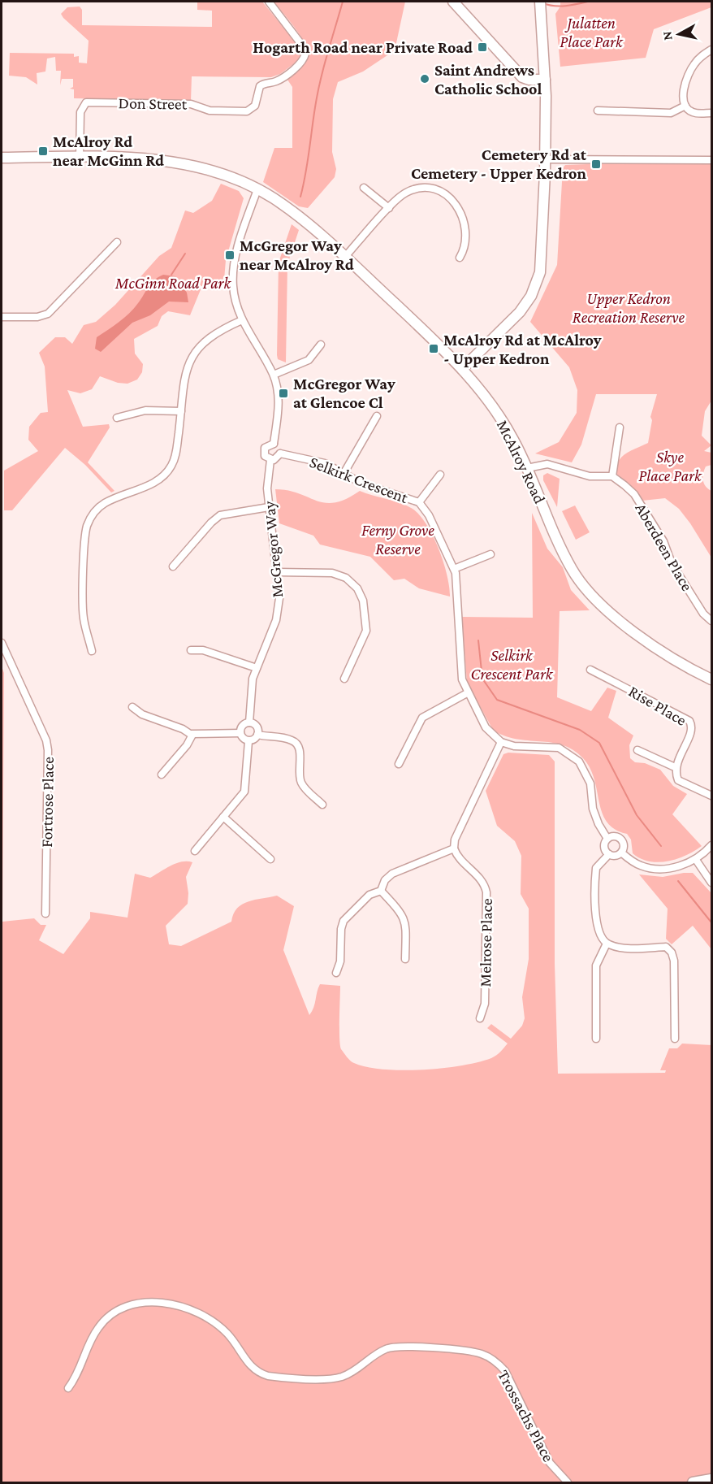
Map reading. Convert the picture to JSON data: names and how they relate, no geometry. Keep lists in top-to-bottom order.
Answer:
{
  "streets": {
    "street": [
      "Don Street",
      "McAlroy Road",
      "Selkirk Crescent",
      "Aberdeen Place",
      "McGregor Way",
      "Rise Place",
      "Fortrose Place",
      "Melrose Place",
      "Trossachs Place"
    ]
  },
  "crossings": [
    ["Don Street", "McAlroy Road"],
    ["Selkirk Crescent", "McGregor Way"]
  ],
  "parks": [
    "Julatten Place Park",
    "McGinn Road Park",
    "Upper Kedron Recreation Reserve",
    "Skye Place Park",
    "Ferny Grove Reserve",
    "Selkirk Crescent Park"
  ],
  "places": {
    "transit": [
      "Hogarth Road near Private Road",
      "McAlroy Rd near McGinn Rd",
      "Cemetery Rd at Cemetery - Upper Kedron",
      "McGregor Way near McAlroy Rd",
      "McAlroy Rd at McAlroy - Upper Kedron",
      "McGregor Way at Glencoe Cl"
    ],
    "other": ["Saint Andrews Catholic School"]
  },
  "north": "left"
}
